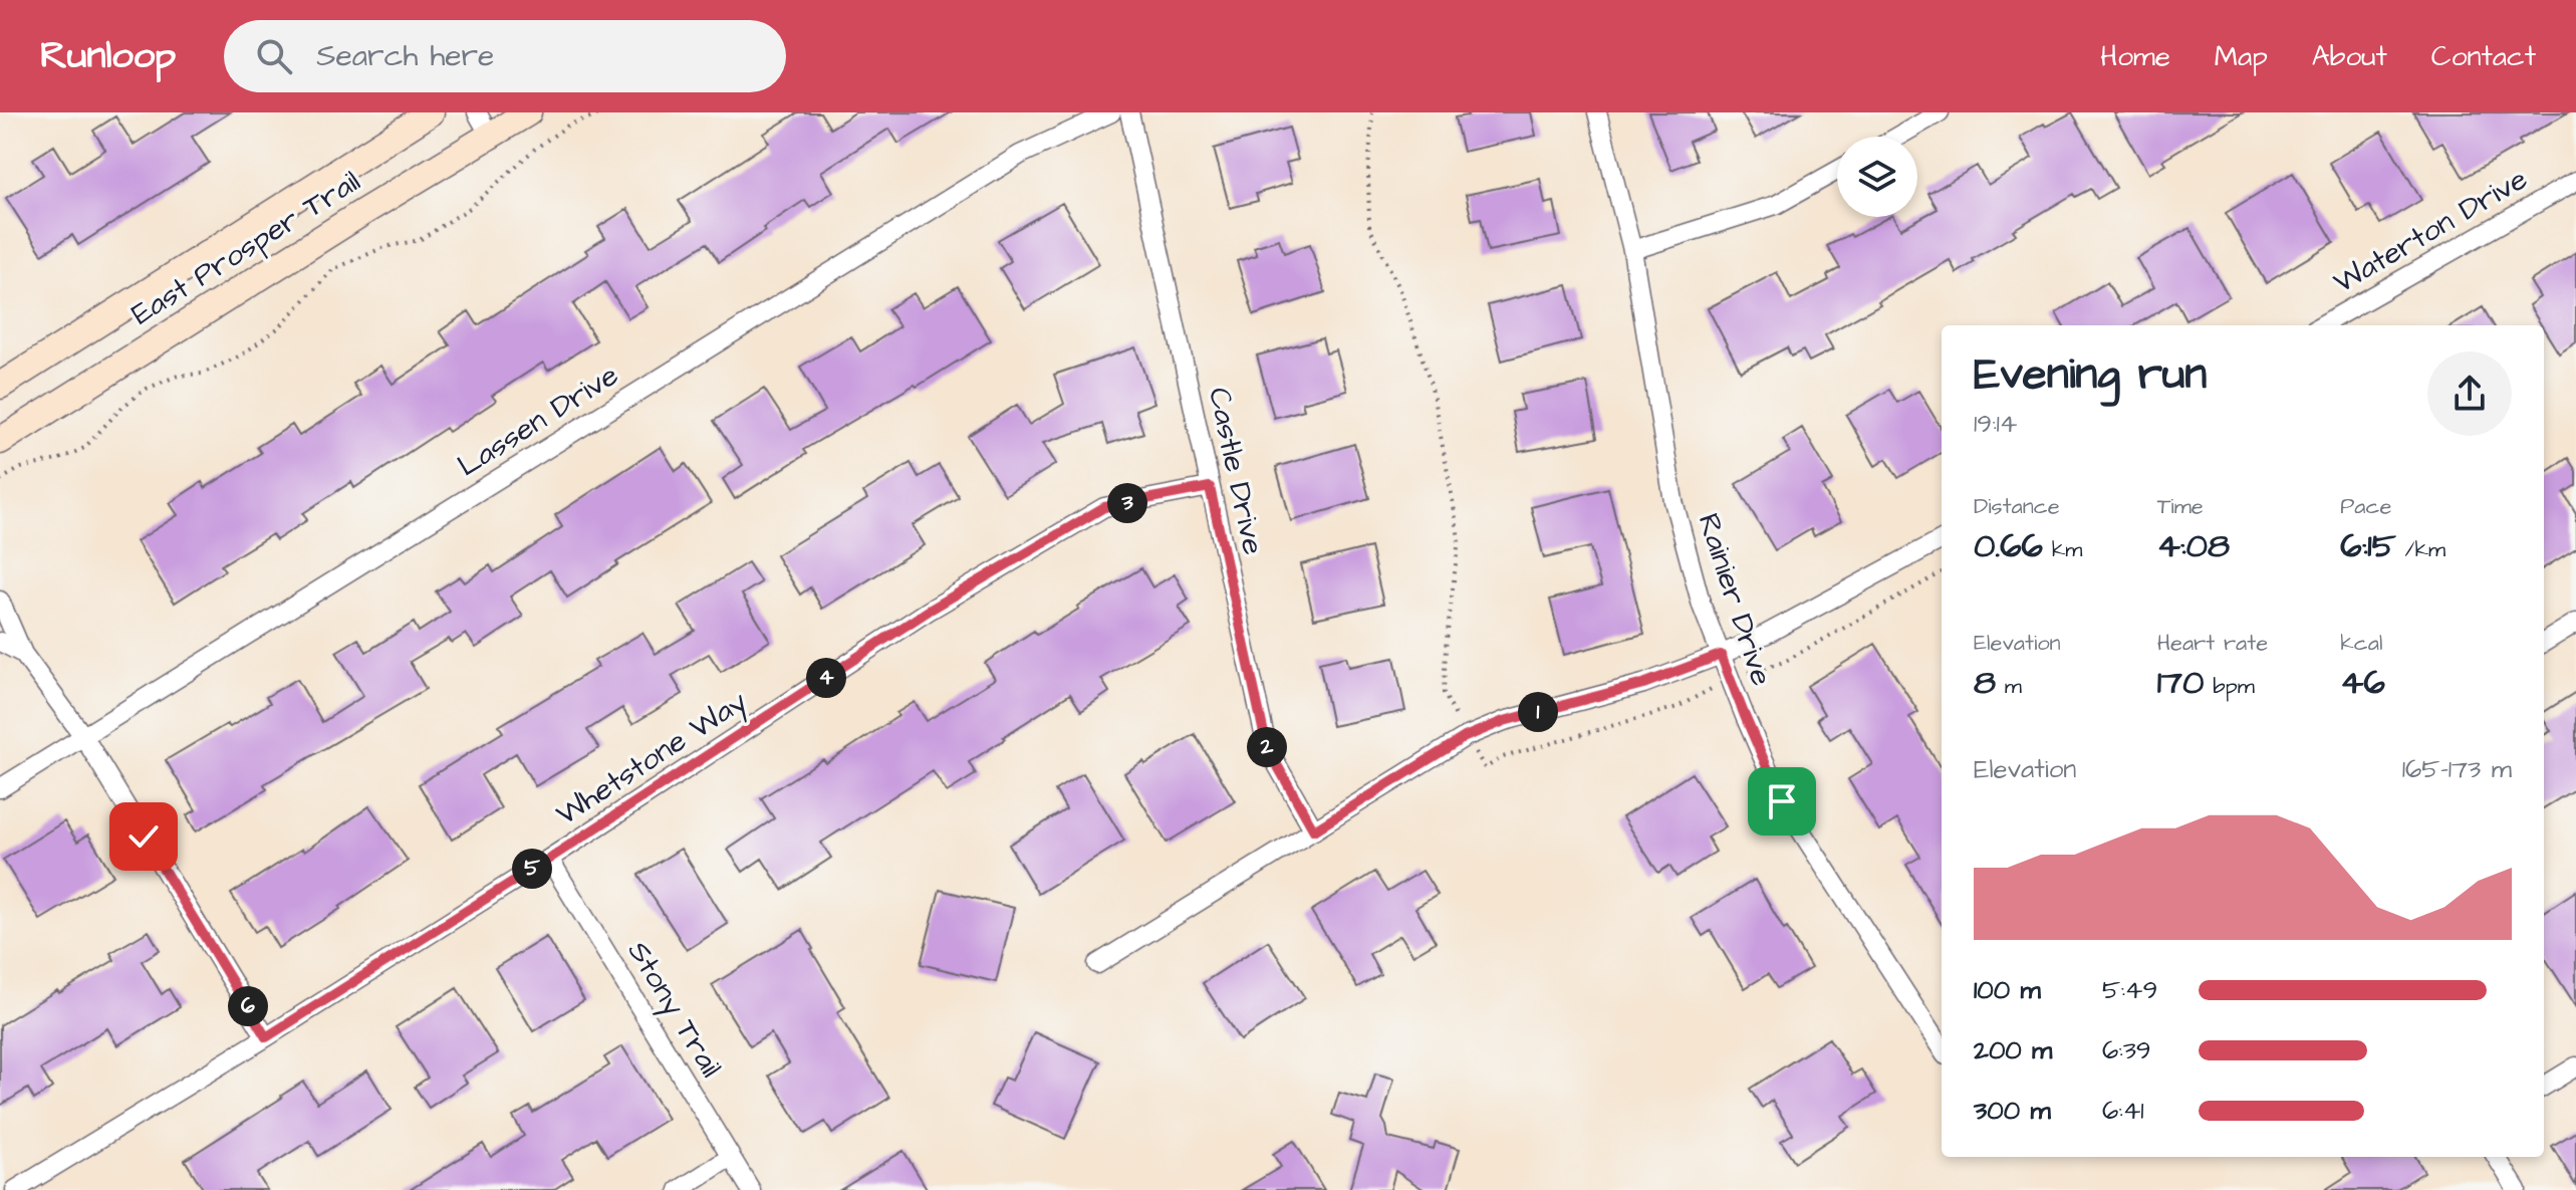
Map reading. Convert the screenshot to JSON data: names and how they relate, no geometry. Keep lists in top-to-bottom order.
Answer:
{
  "streets": {
    "main road": ["East Prosper Trail"],
    "street": [
      "Waterton Drive",
      "Lassen Drive",
      "Castle Drive",
      "Rainier Drive",
      "Whetstone Way",
      "Stony Trail"
    ]
  },
  "crossings": [
    ["Castle Drive", "Whetstone Way"],
    ["Whetstone Way", "Stony Trail"]
  ],
  "page": {
    "header": "Runloop",
    "search": "Search here",
    "nav": [
      "Home",
      "Map",
      "About",
      "Contact"
    ],
    "heading": ["Evening run", "19:14"],
    "stats": [
      ["Distance", "0.66 km"],
      ["Time", "4:08"],
      ["Pace", "6:15 /km"],
      ["Elevation", "8 m"],
      ["Heart rate", "170 bpm"],
      ["kcal", "46"]
    ],
    "pins": [
      "3",
      "4",
      "1",
      "2",
      "5",
      "6"
    ],
    "chart": ["Elevation", "165–173 m"],
    "list": [
      {
        "name": "100 m",
        "note": "5:49"
      },
      {
        "name": "200 m",
        "note": "6:39"
      },
      {
        "name": "300 m",
        "note": "6:41"
      }
    ]
  }
}
